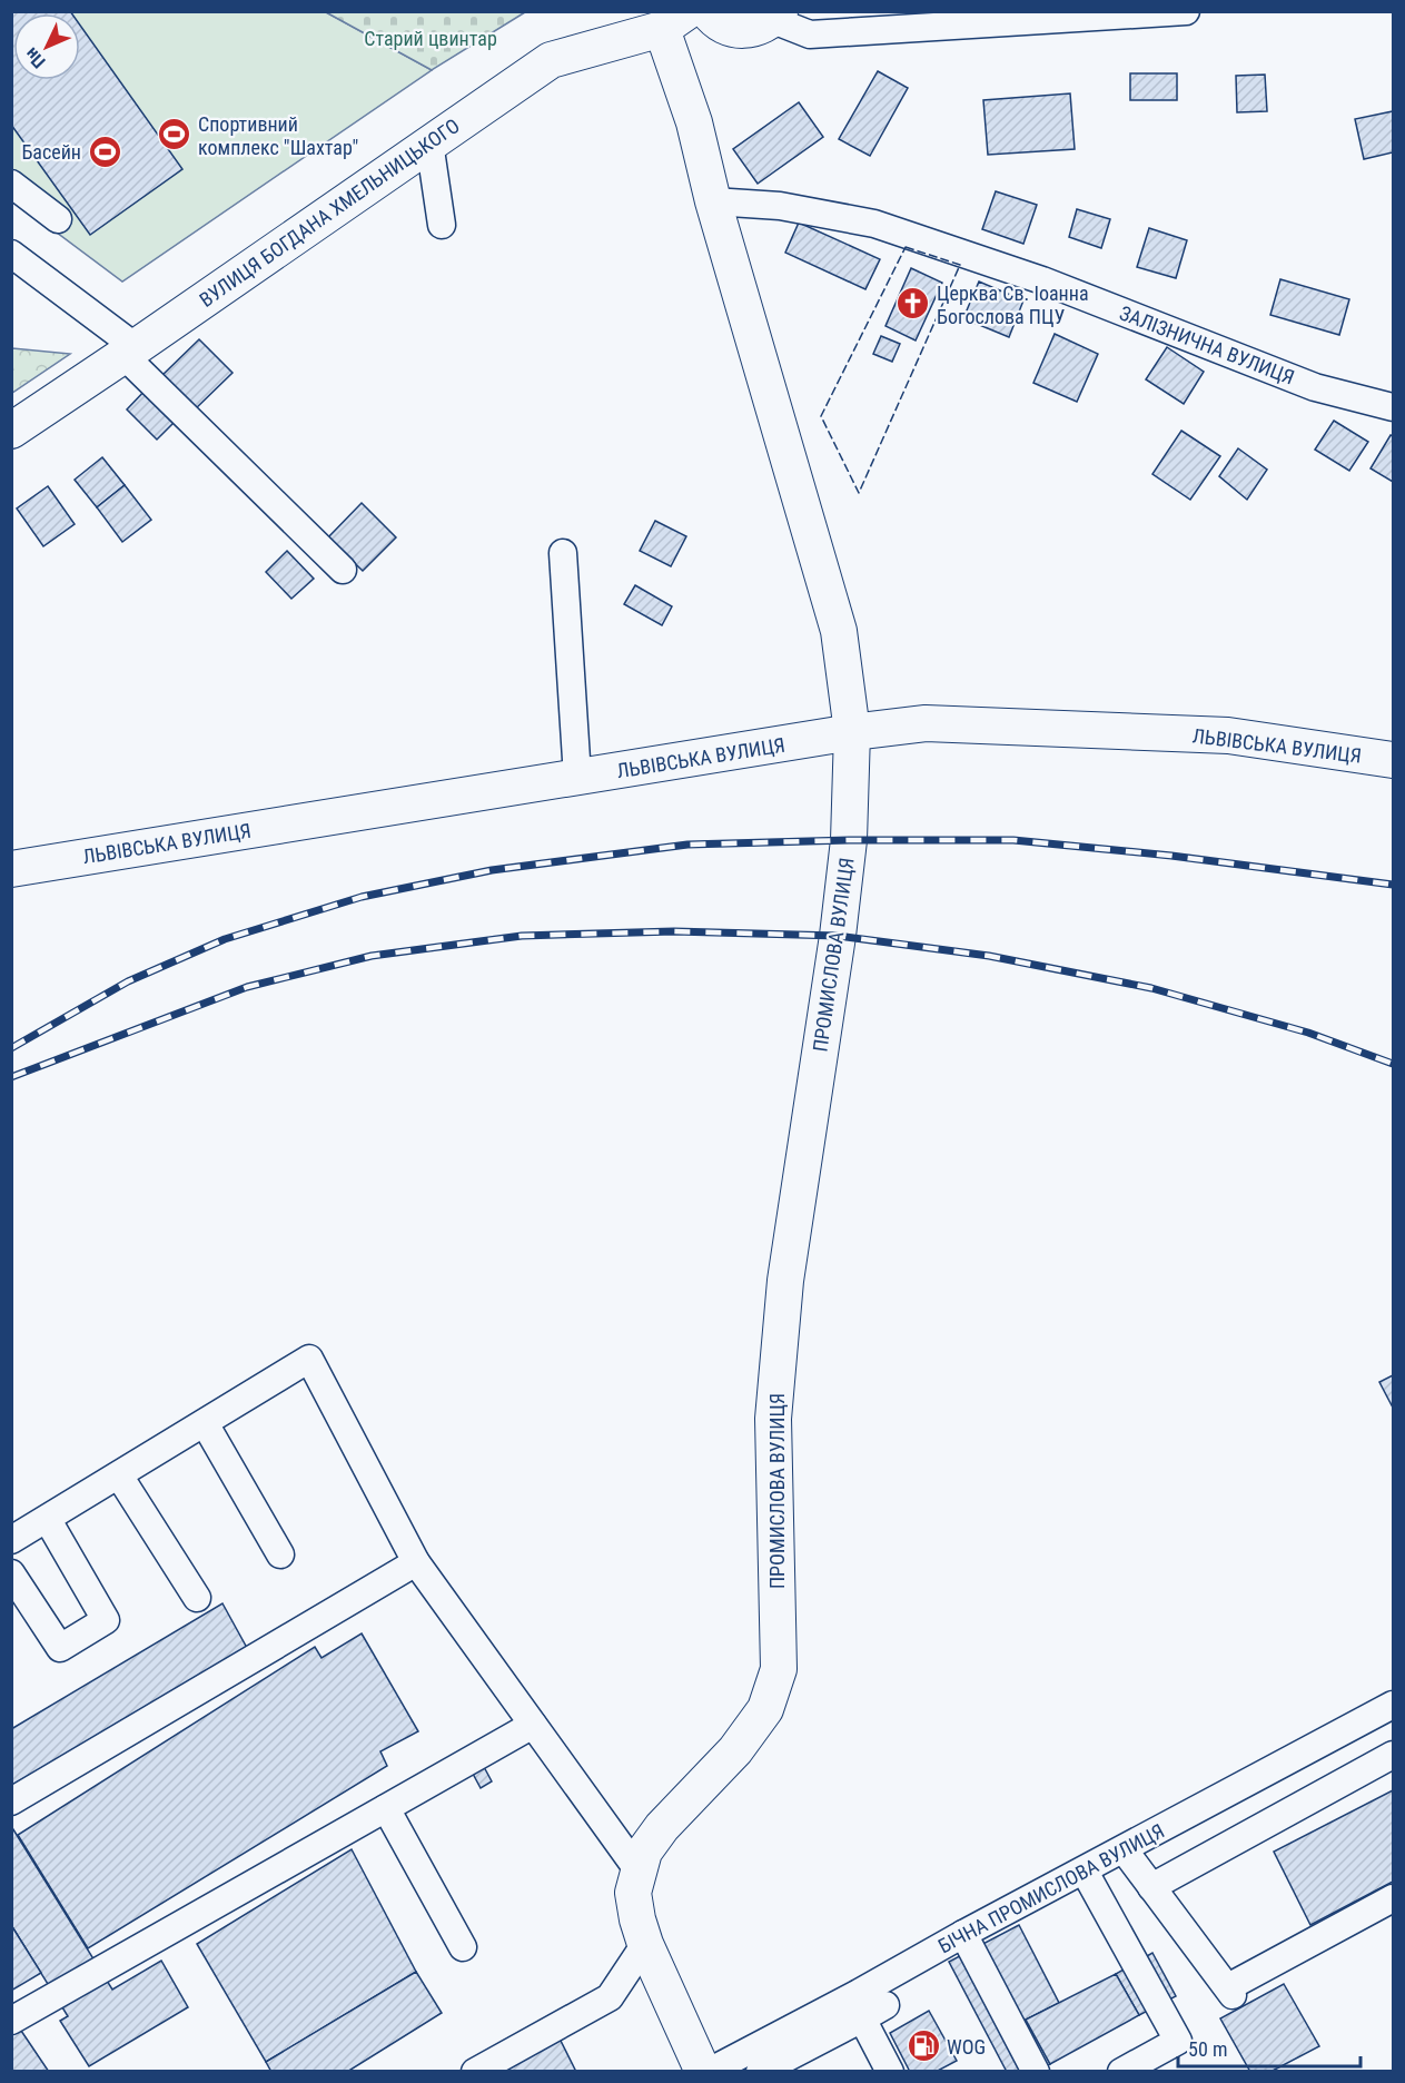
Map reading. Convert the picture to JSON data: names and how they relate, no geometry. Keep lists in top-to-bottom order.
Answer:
{
  "streets": {
    "main road": ["ВУЛИЦЯ БОГДАНА ХМЕЛЬНИЦЬКОГО", "ЛЬВІВСЬКА ВУЛИЦЯ", "ПРОМИСЛОВА ВУЛИЦЯ"],
    "street": ["ЗАЛІЗНИЧНА ВУЛИЦЯ", "БІЧНА ПРОМИСЛОВА ВУЛИЦЯ"]
  },
  "crossings": [
    ["ВУЛИЦЯ БОГДАНА ХМЕЛЬНИЦЬКОГО", "ПРОМИСЛОВА ВУЛИЦЯ"],
    ["ЗАЛІЗНИЧНА ВУЛИЦЯ", "ПРОМИСЛОВА ВУЛИЦЯ"],
    ["ЛЬВІВСЬКА ВУЛИЦЯ", "ПРОМИСЛОВА ВУЛИЦЯ"],
    ["ПРОМИСЛОВА ВУЛИЦЯ", "БІЧНА ПРОМИСЛОВА ВУЛИЦЯ"]
  ],
  "parks": ["Старий цвинтар"],
  "places": {
    "sports": ["Спортивний комплекс \"Шахтар\"", "Басейн"],
    "church": ["Церква Св. Іоанна Богослова ПЦУ"],
    "fuel station": ["WOG"]
  },
  "scale_bar": "50 m",
  "north": "bottom left"
}
